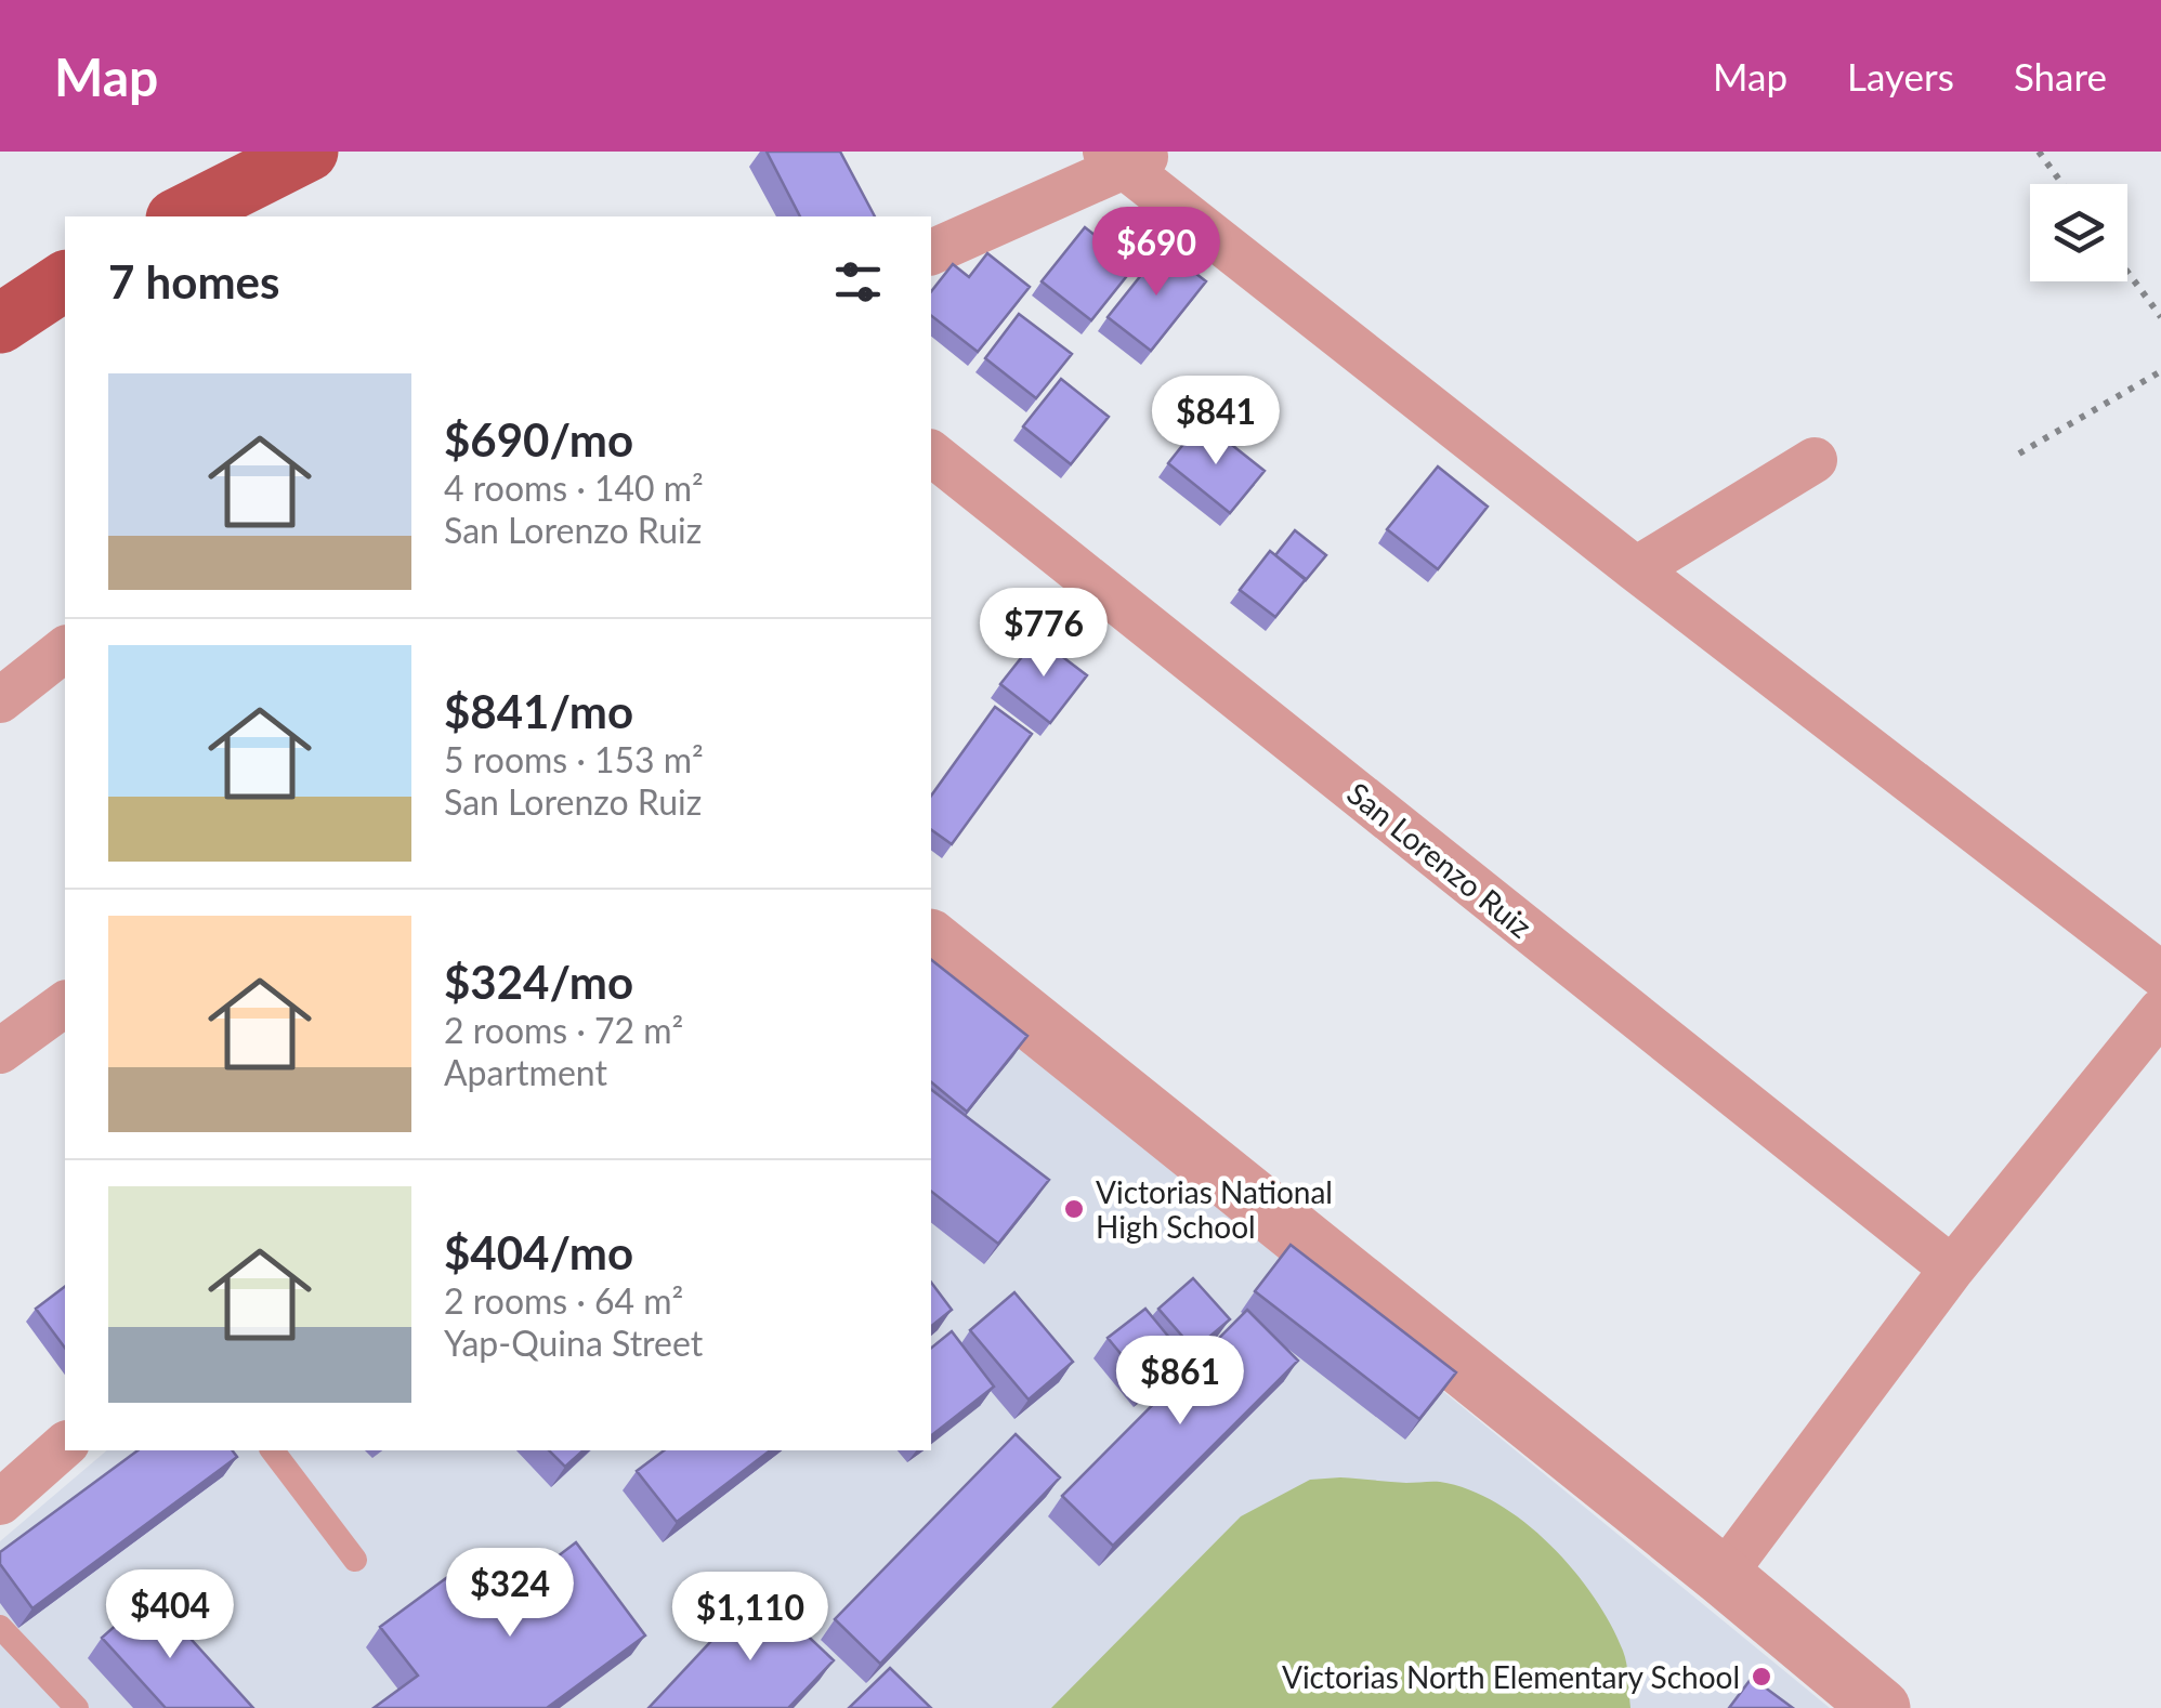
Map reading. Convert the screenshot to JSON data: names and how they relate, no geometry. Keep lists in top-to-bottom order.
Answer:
{
  "streets": {
    "street": ["San Lorenzo Ruiz"]
  },
  "places": ["Victorias National High School", "Victorias North Elementary School"],
  "page": {
    "header": "Map",
    "nav": ["Map", "Layers", "Share"],
    "price": [
      "$690",
      "$841",
      "$776",
      "$861",
      "$324",
      "$404",
      "$1,110"
    ],
    "heading": "7 homes",
    "list": [
      {
        "name": "$690/mo",
        "note": "4 rooms · 140 m² · San Lorenzo Ruiz"
      },
      {
        "name": "$841/mo",
        "note": "5 rooms · 153 m² · San Lorenzo Ruiz"
      },
      {
        "name": "$324/mo",
        "note": "2 rooms · 72 m² · Apartment"
      },
      {
        "name": "$404/mo",
        "note": "2 rooms · 64 m² · Yap-Quina Street"
      }
    ]
  }
}
